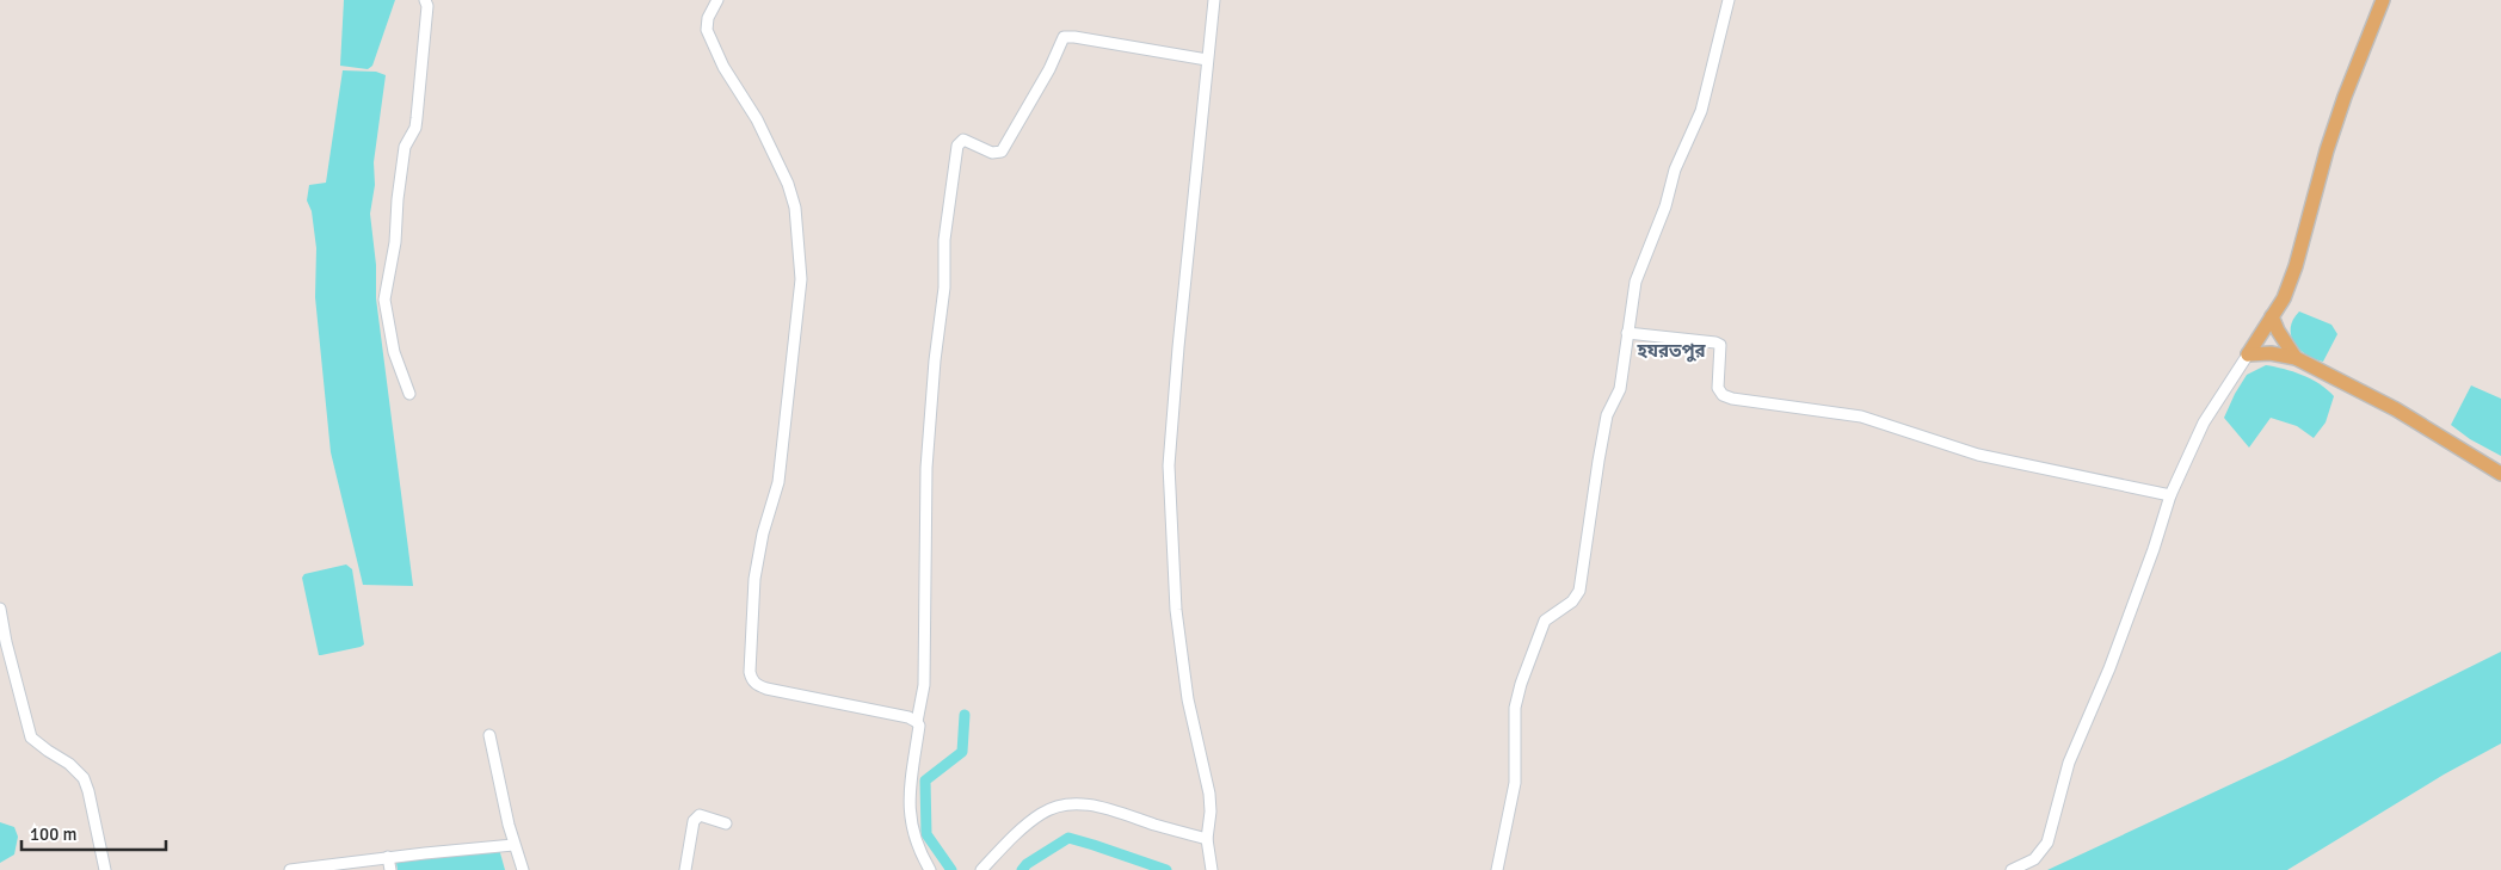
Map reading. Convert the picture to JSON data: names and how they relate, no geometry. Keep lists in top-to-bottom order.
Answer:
{
  "districts": ["হযরতপুর"],
  "scale_bar": "100 m"
}
